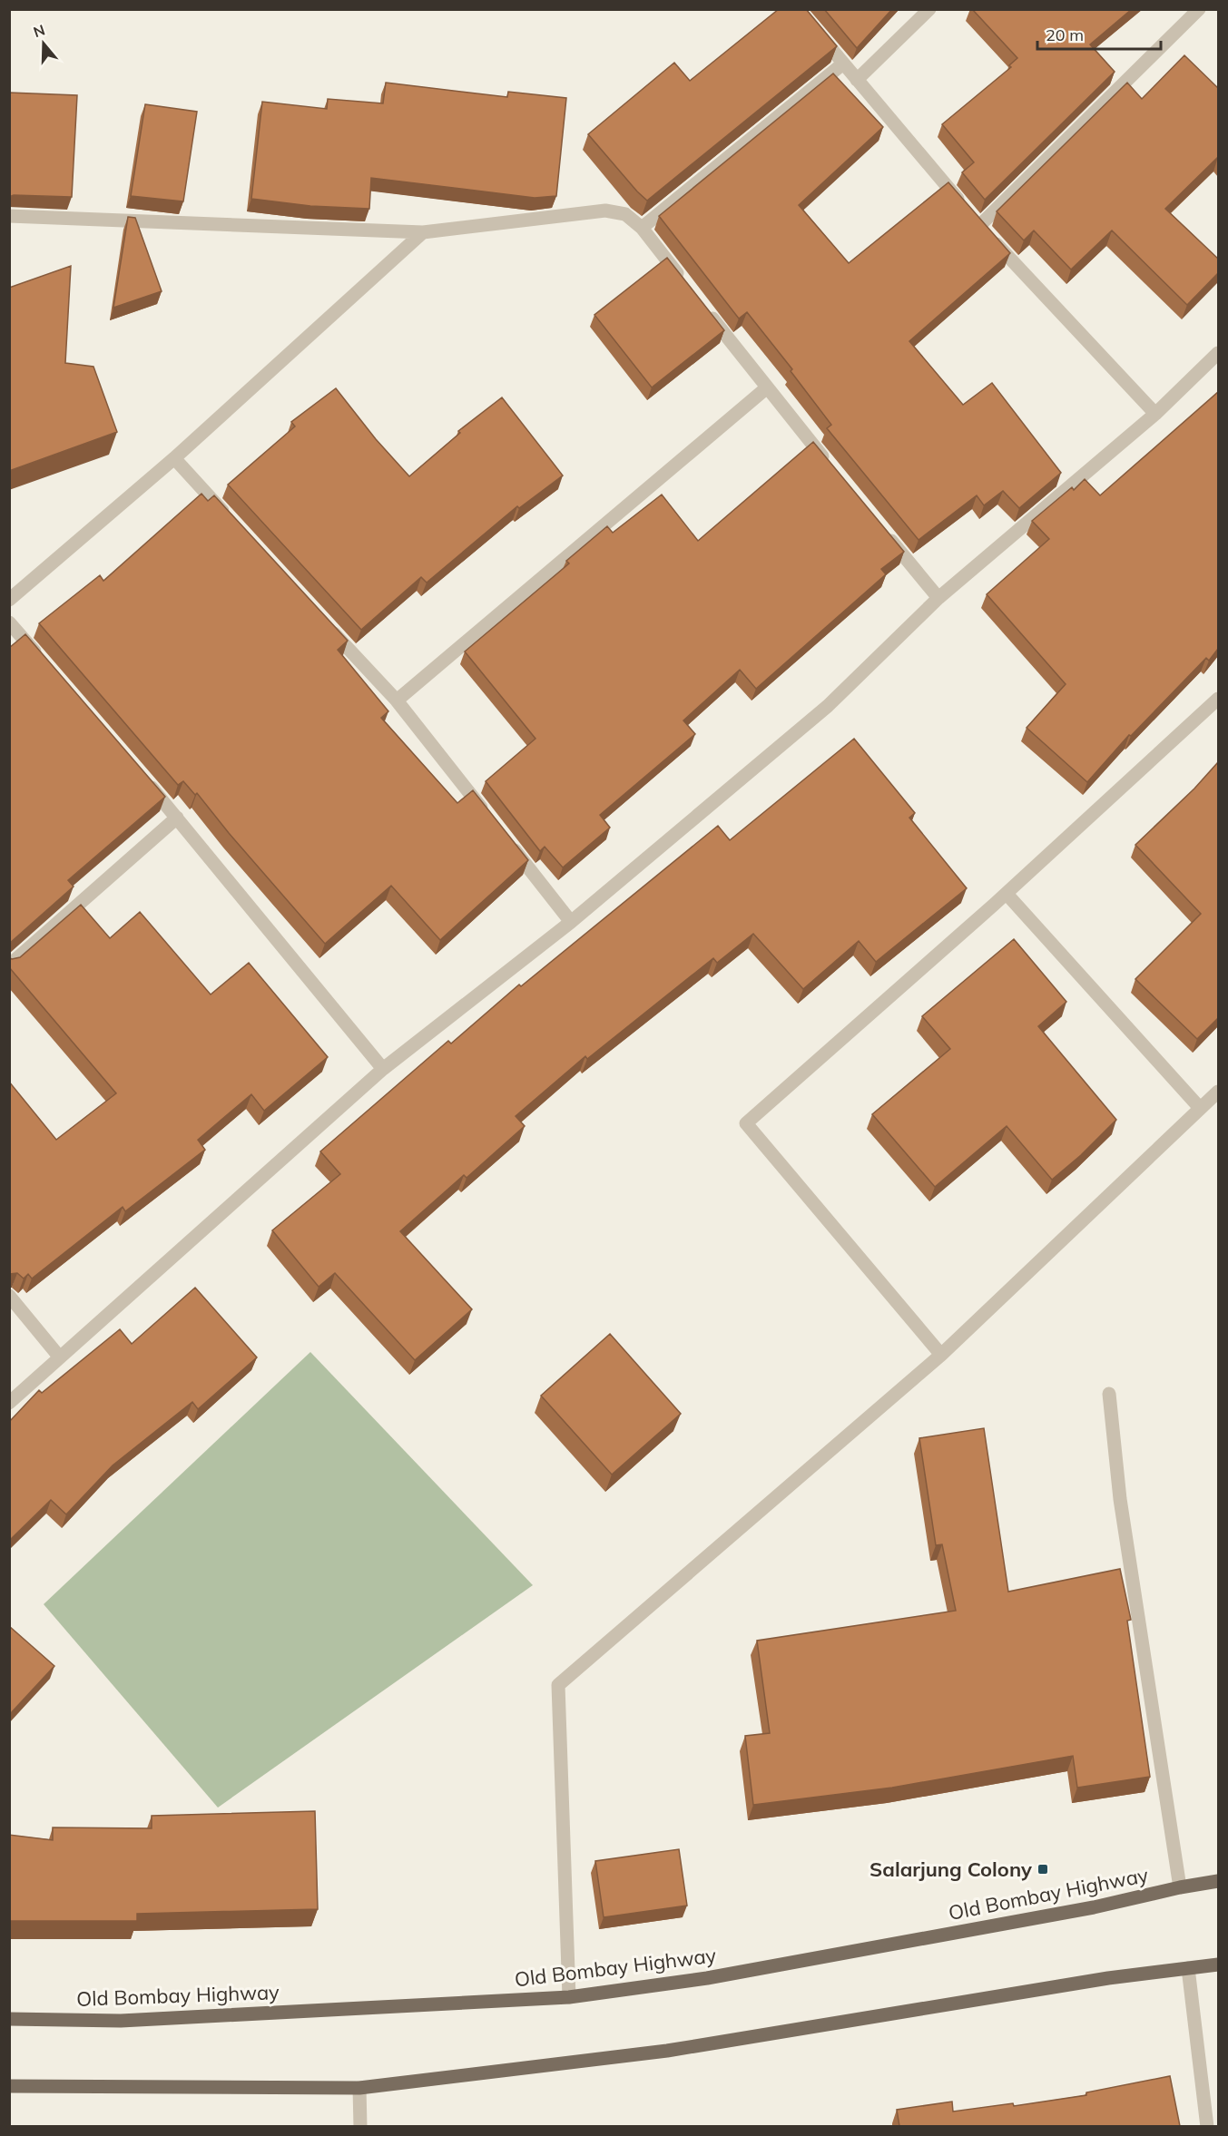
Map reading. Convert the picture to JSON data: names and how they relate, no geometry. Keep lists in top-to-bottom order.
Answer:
{
  "streets": {
    "main road": ["Old Bombay Highway"]
  },
  "places": {
    "transit": ["Salarjung Colony"]
  },
  "scale_bar": "20 m",
  "north": "top"
}
